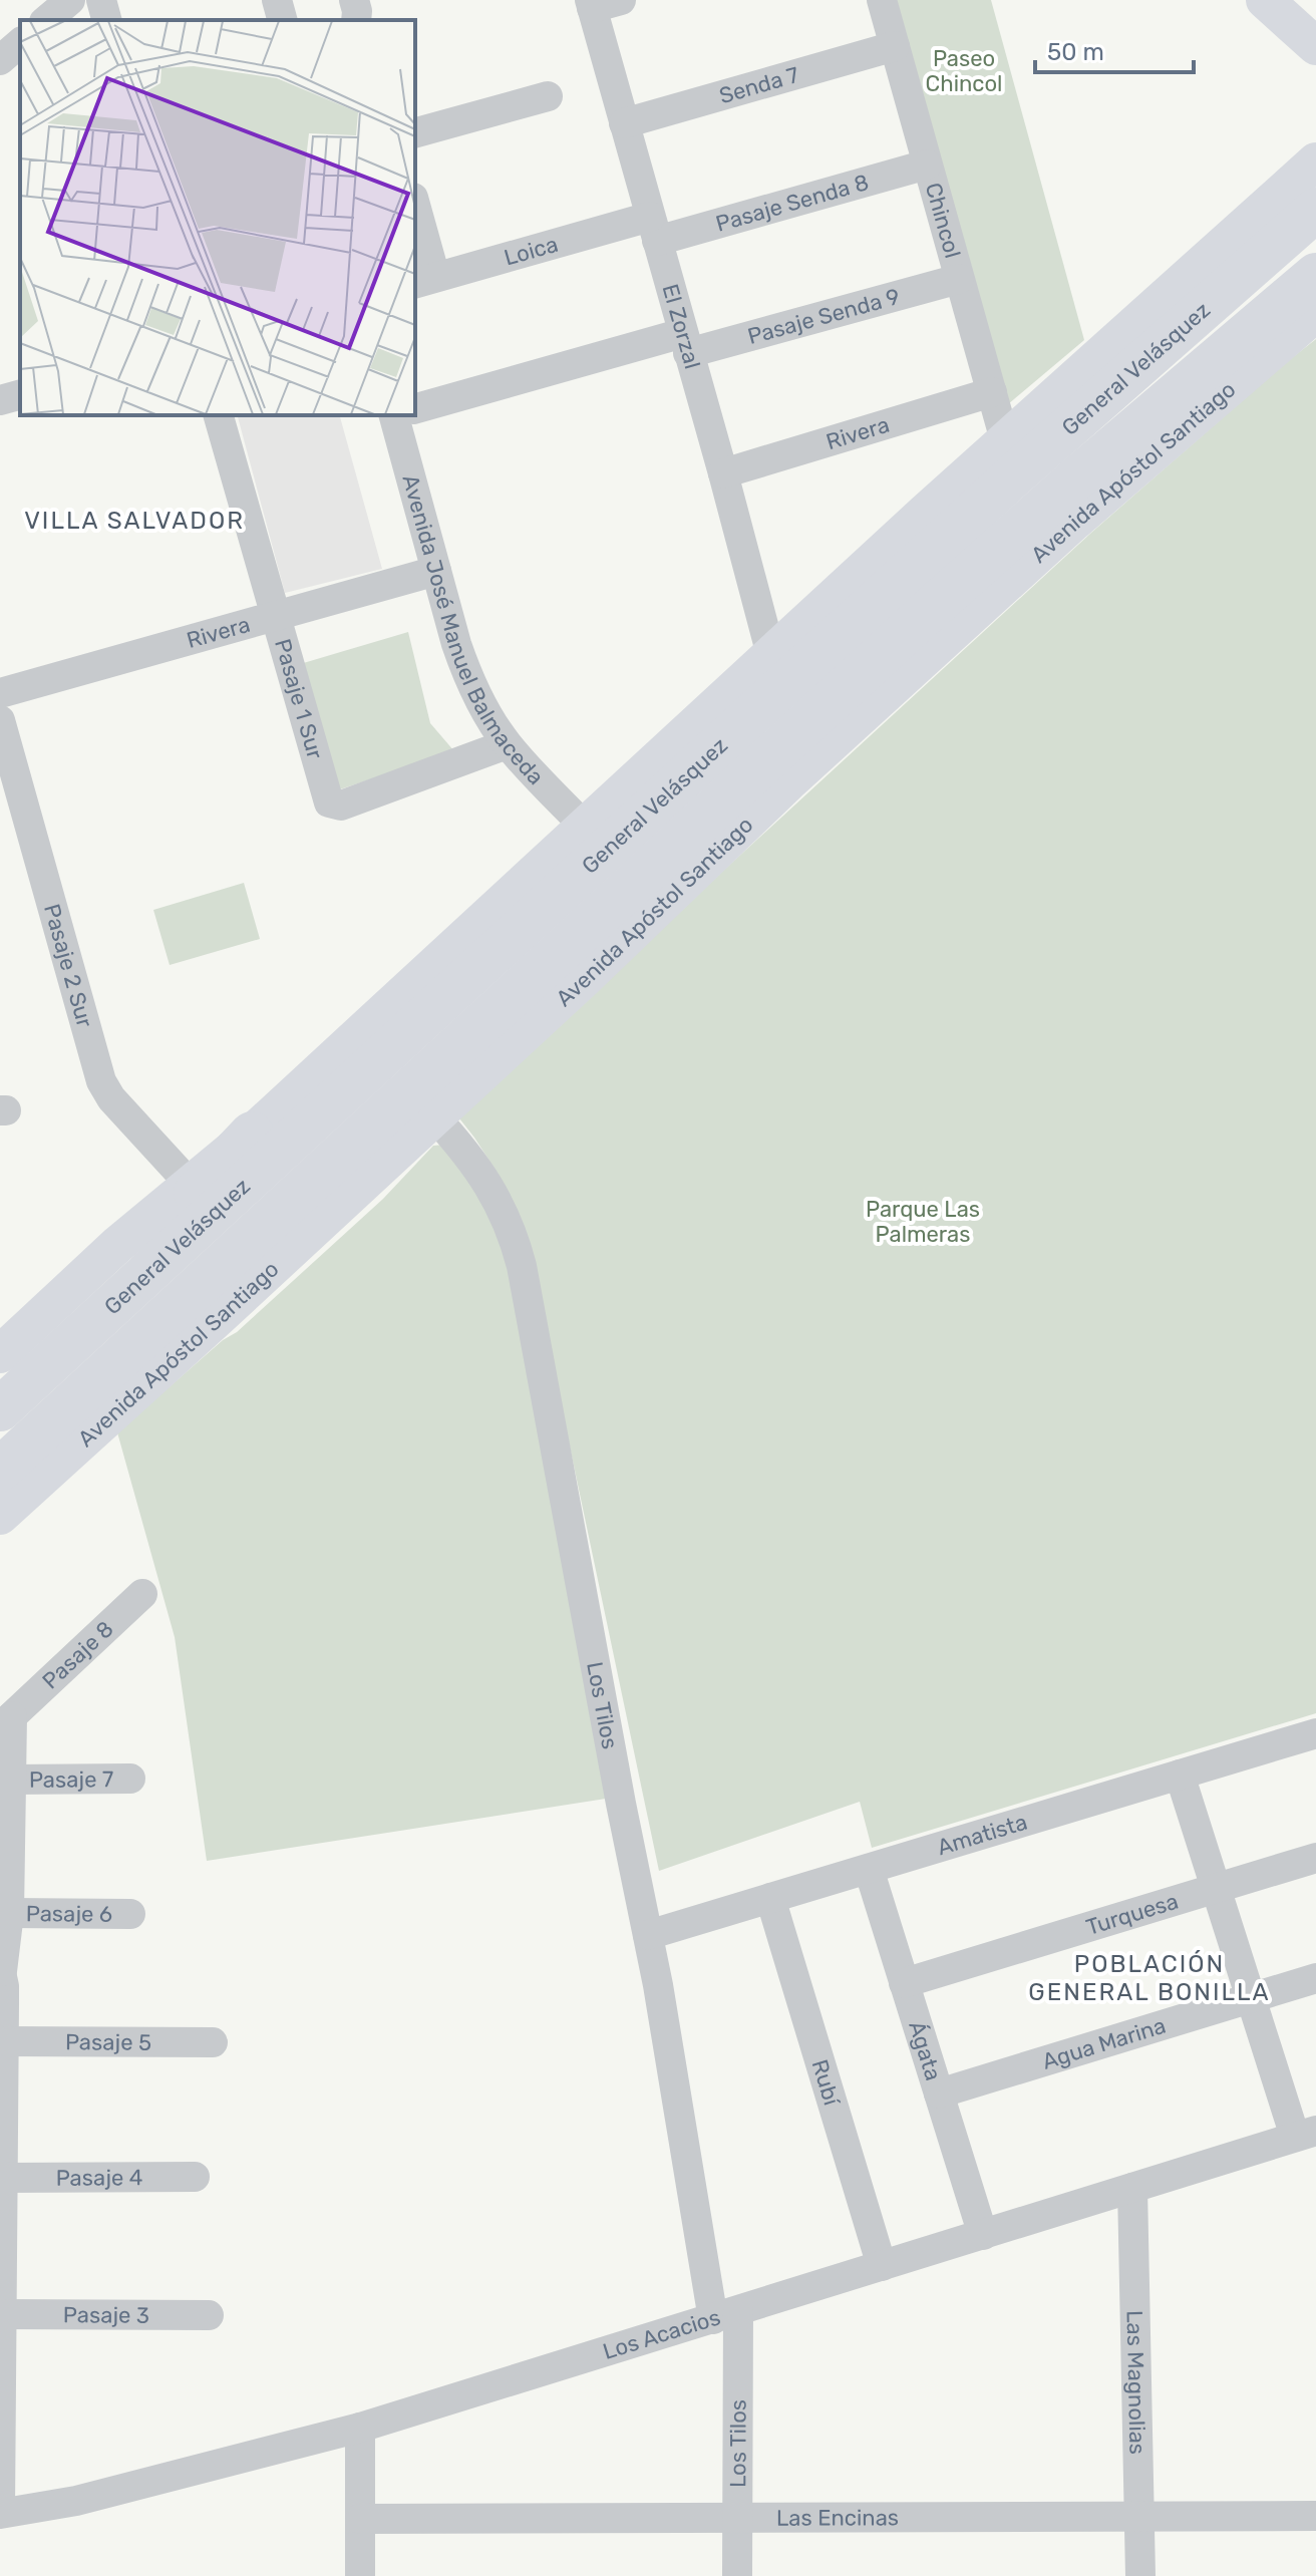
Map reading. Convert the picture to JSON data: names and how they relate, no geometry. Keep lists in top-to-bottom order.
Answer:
{
  "streets": {
    "highway": ["General Velásquez"],
    "main road": ["Avenida Apóstol Santiago"],
    "street": [
      "Senda 7",
      "Pasaje Senda 8",
      "Chincol",
      "Loica",
      "Pasaje Senda 9",
      "El Zorzal",
      "Rivera",
      "Avenida José Manuel Balmaceda",
      "Pasaje 1 Sur",
      "Pasaje 2 Sur",
      "Pasaje 8",
      "Los Tilos",
      "Pasaje 7",
      "Amatista",
      "Pasaje 6",
      "Turquesa",
      "Pasaje 5",
      "Agua Marina",
      "Ágata",
      "Rubí",
      "Pasaje 4",
      "Pasaje 3",
      "Los Acacios",
      "Las Magnolias",
      "Las Encinas"
    ]
  },
  "crossings": [
    ["Senda 7", "Chincol"],
    ["Senda 7", "El Zorzal"],
    ["Pasaje Senda 8", "Chincol"],
    ["Pasaje Senda 8", "Loica"],
    ["Pasaje Senda 8", "El Zorzal"],
    ["Chincol", "Pasaje Senda 9"],
    ["Chincol", "Rivera"],
    ["Loica", "El Zorzal"],
    ["Pasaje Senda 9", "El Zorzal"],
    ["El Zorzal", "Rivera"],
    ["Rivera", "Avenida José Manuel Balmaceda"],
    ["Rivera", "Pasaje 1 Sur"],
    ["Avenida Apóstol Santiago", "Los Tilos"],
    ["Avenida José Manuel Balmaceda", "Pasaje 1 Sur"],
    ["Los Tilos", "Amatista"],
    ["Los Tilos", "Los Acacios"],
    ["Los Tilos", "Las Encinas"],
    ["Amatista", "Ágata"],
    ["Amatista", "Rubí"],
    ["Turquesa", "Ágata"],
    ["Agua Marina", "Ágata"],
    ["Ágata", "Los Acacios"],
    ["Rubí", "Los Acacios"],
    ["Los Acacios", "Las Magnolias"],
    ["Las Magnolias", "Las Encinas"]
  ],
  "districts": ["VILLA SALVADOR", "POBLACIÓN GENERAL BONILLA"],
  "parks": ["Paseo Chincol", "Parque Las Palmeras"],
  "scale_bar": "50 m"
}
